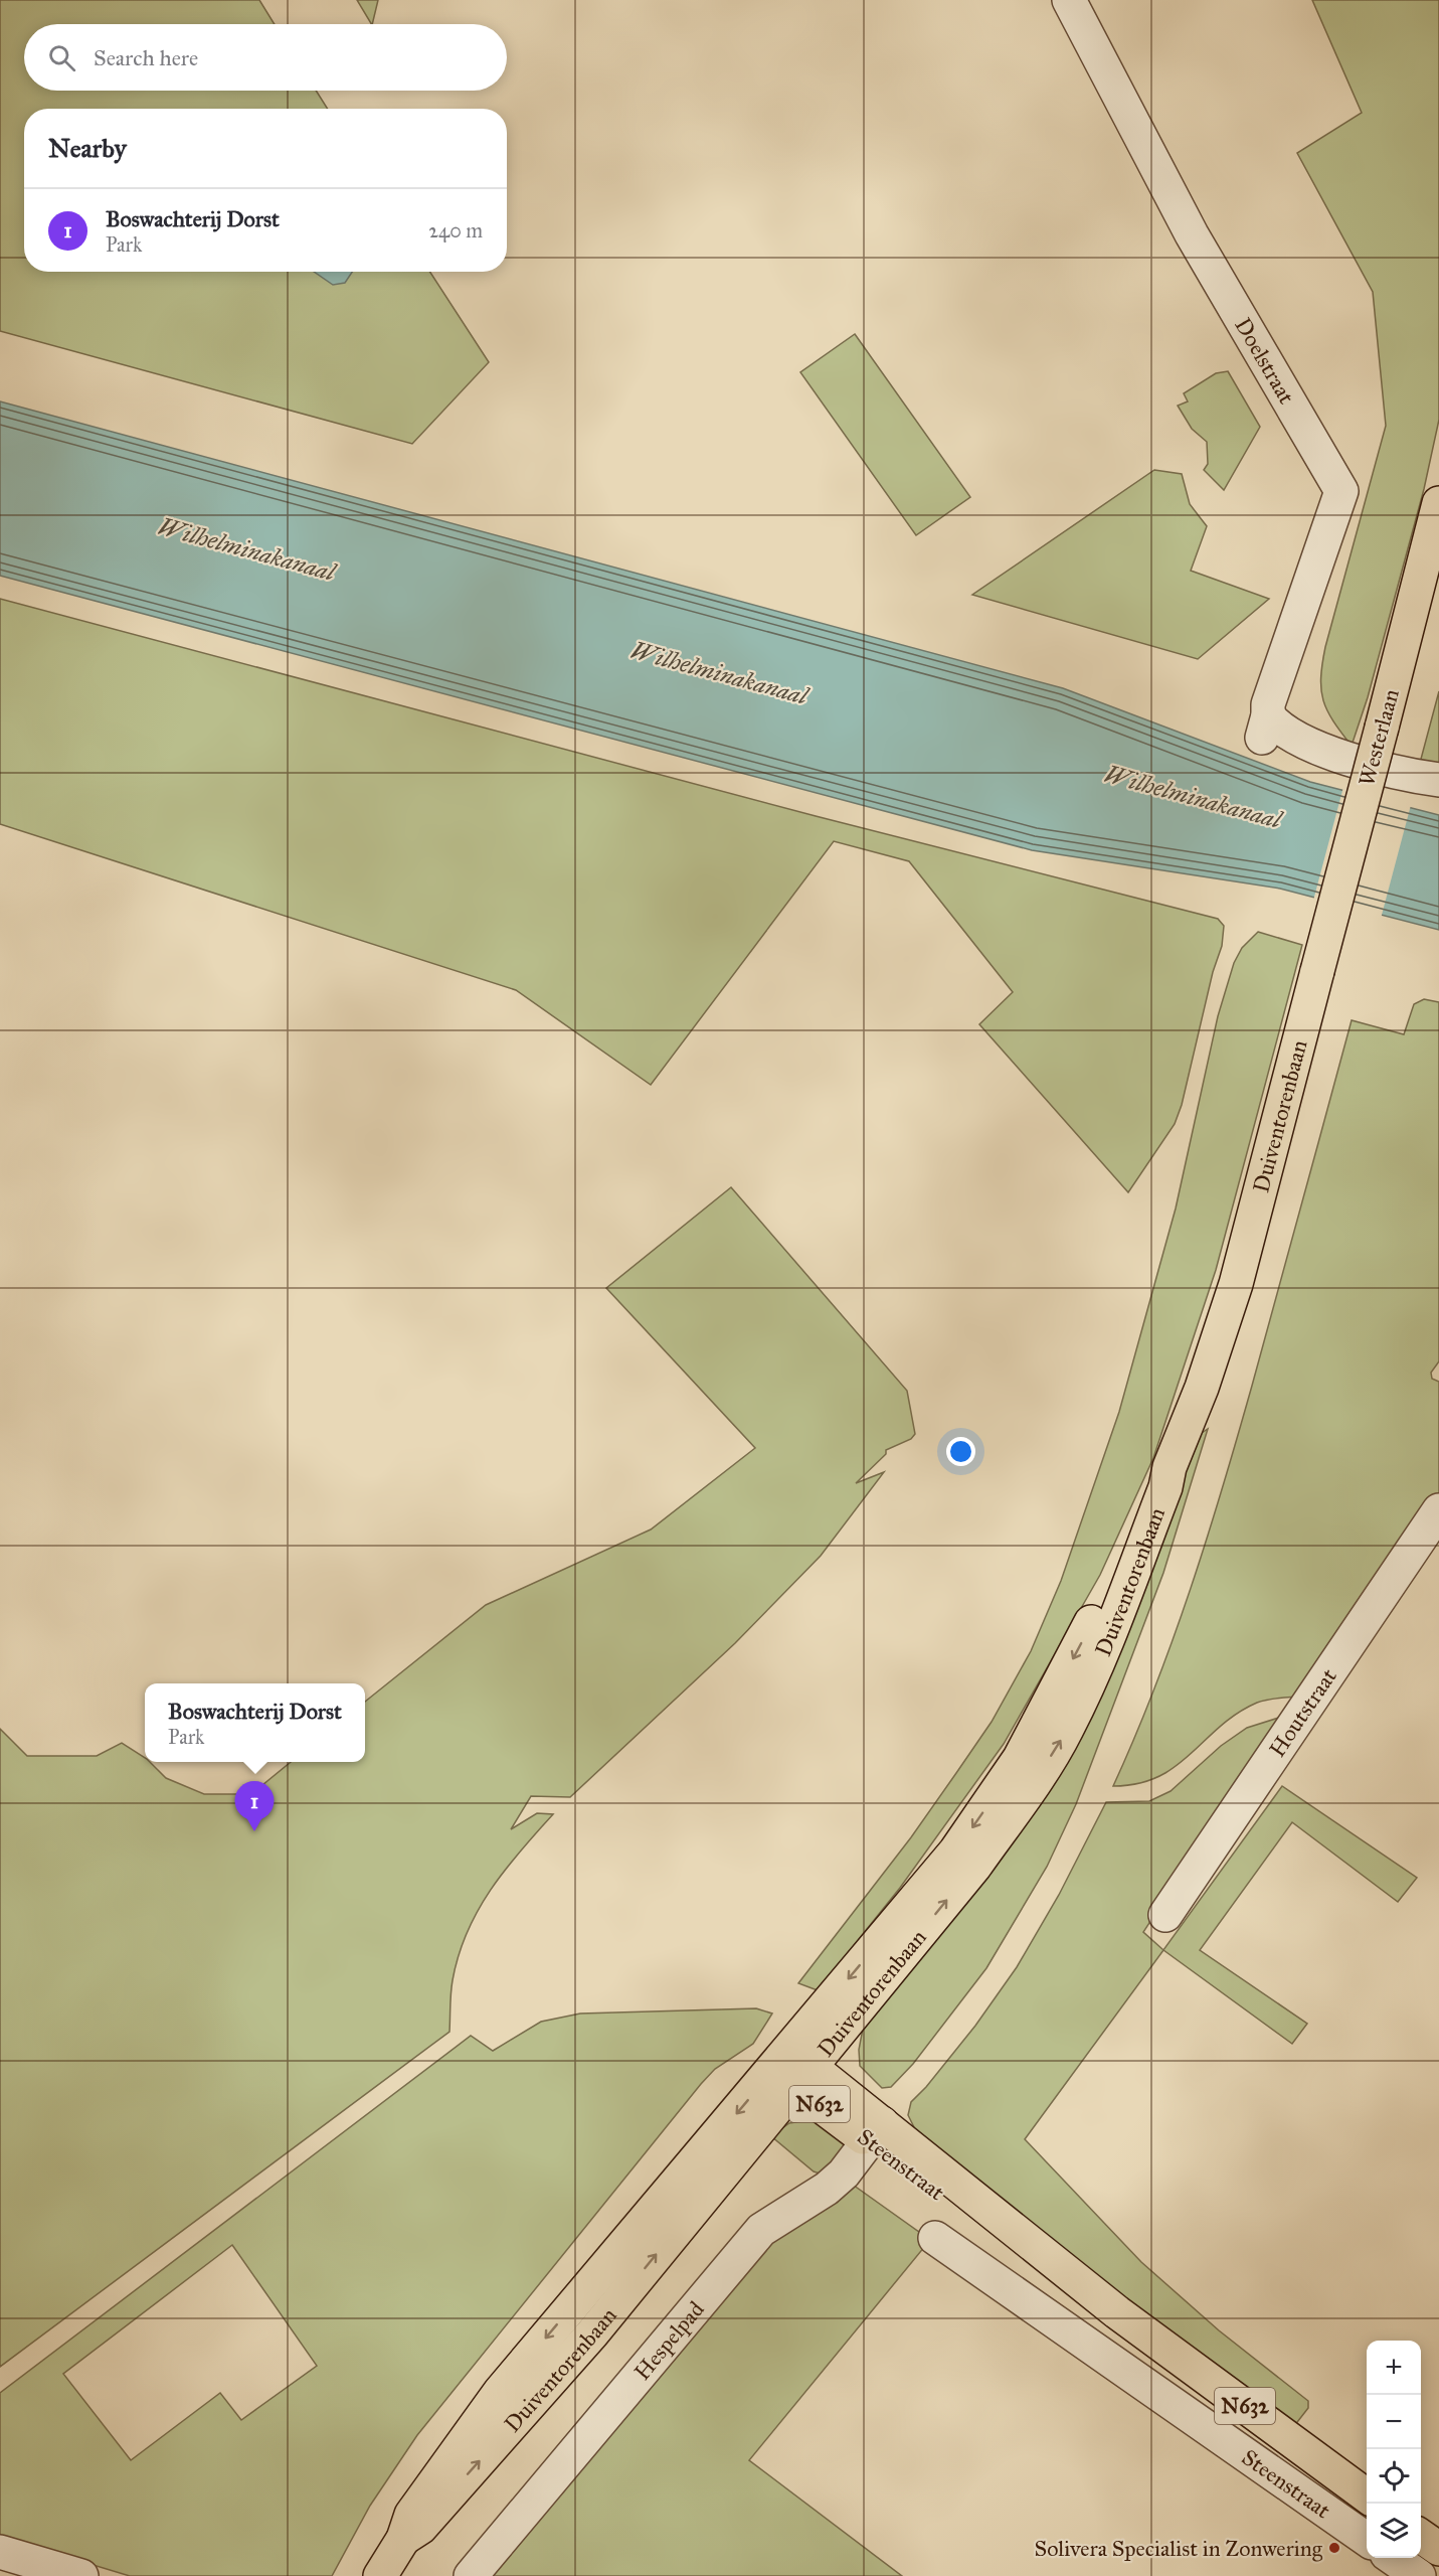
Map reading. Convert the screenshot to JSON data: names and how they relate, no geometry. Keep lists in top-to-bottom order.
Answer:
{
  "streets": {
    "main road": [
      "Westerlaan",
      "Duiventorenbaan",
      "N632",
      "Steenstraat"
    ],
    "street": ["Doelstraat", "Houtstraat", "Hespelpad"]
  },
  "crossings": [
    ["Westerlaan", "Duiventorenbaan"],
    ["Duiventorenbaan", "Steenstraat"],
    ["Steenstraat", "Hespelpad"]
  ],
  "water": ["Wilhelminakanaal"],
  "places": ["Solivera Specialist in Zonwering"],
  "page": {
    "search": "Search here",
    "heading": "Nearby",
    "list": [
      {
        "mark": "1",
        "name": "Boswachterij Dorst",
        "note": "Park",
        "value": "240 m"
      }
    ],
    "popup": ["Boswachterij Dorst", "Park"],
    "pins": "1",
    "map_buttons": ["+", "−"]
  }
}
